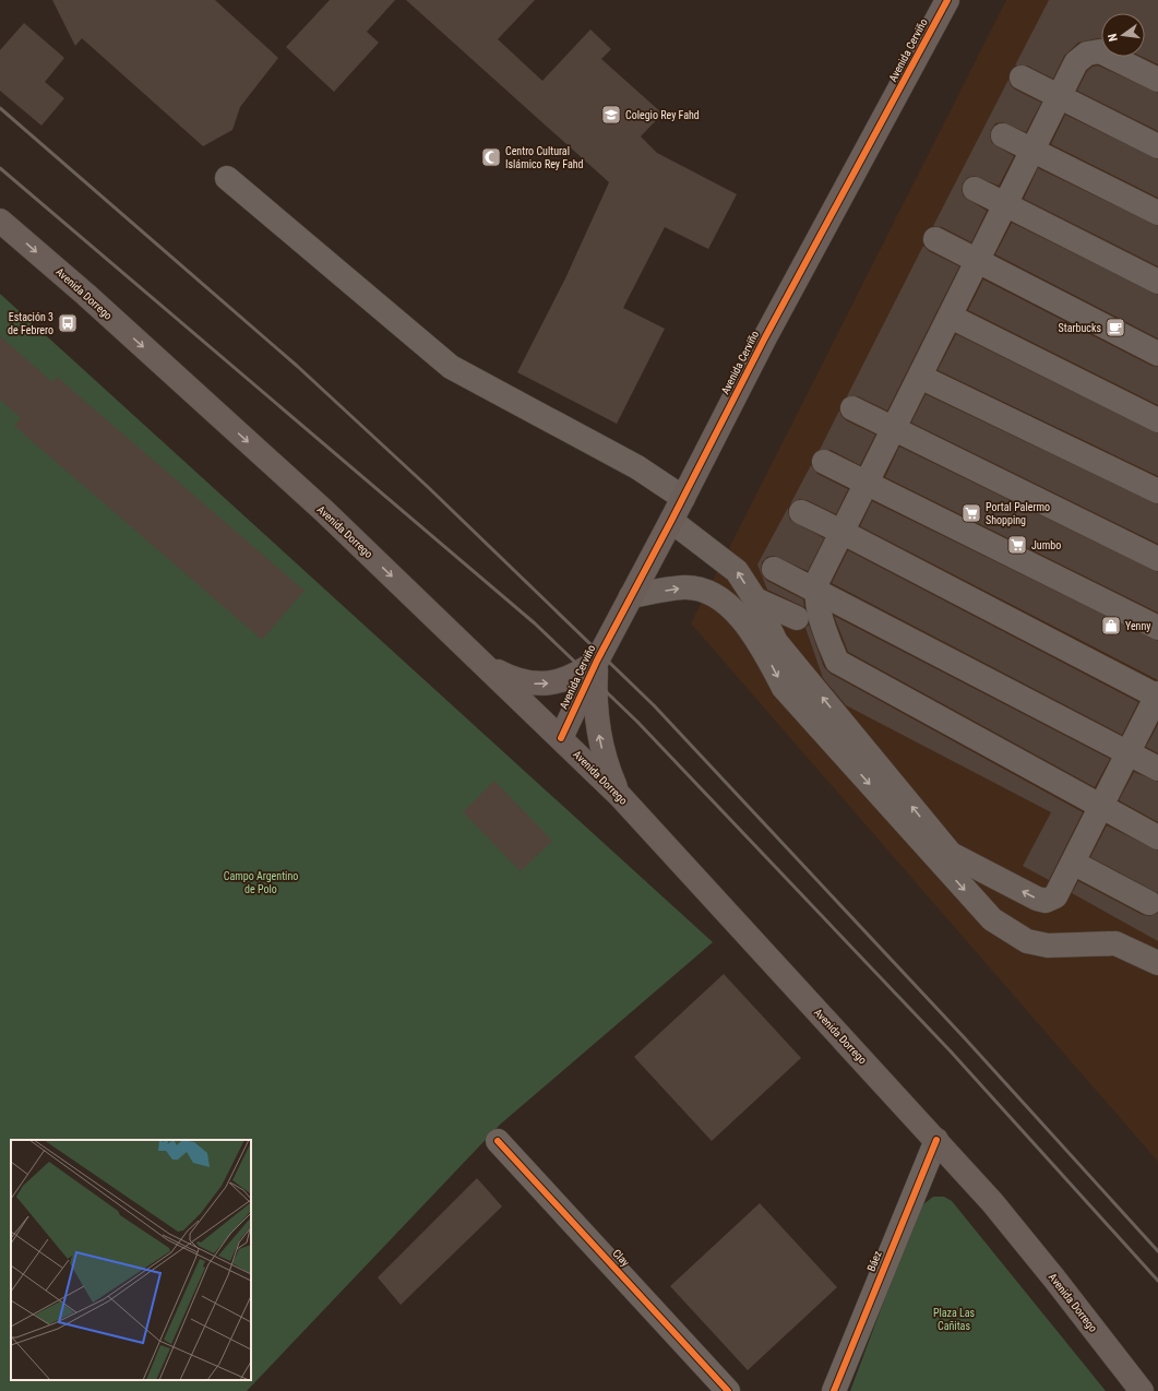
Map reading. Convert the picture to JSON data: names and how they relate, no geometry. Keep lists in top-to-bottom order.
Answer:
{
  "streets": {
    "main road": ["Avenida Cerviño", "Avenida Dorrego"],
    "street": ["Clay", "Báez"]
  },
  "crossings": [
    ["Avenida Cerviño", "Avenida Dorrego"],
    ["Avenida Dorrego", "Báez"]
  ],
  "one_way": ["Avenida Dorrego"],
  "parks": ["Campo Argentino de Polo", "Plaza Las Cañitas"],
  "places": {
    "school or university": ["Colegio Rey Fahd"],
    "mosque": ["Centro Cultural Islámico Rey Fahd"],
    "bus stop": ["Estación 3 de Febrero"],
    "cafe": ["Starbucks"],
    "supermarket": ["Portal Palermo Shopping", "Jumbo"],
    "shop": ["Yenny"]
  },
  "north": "left"
}
